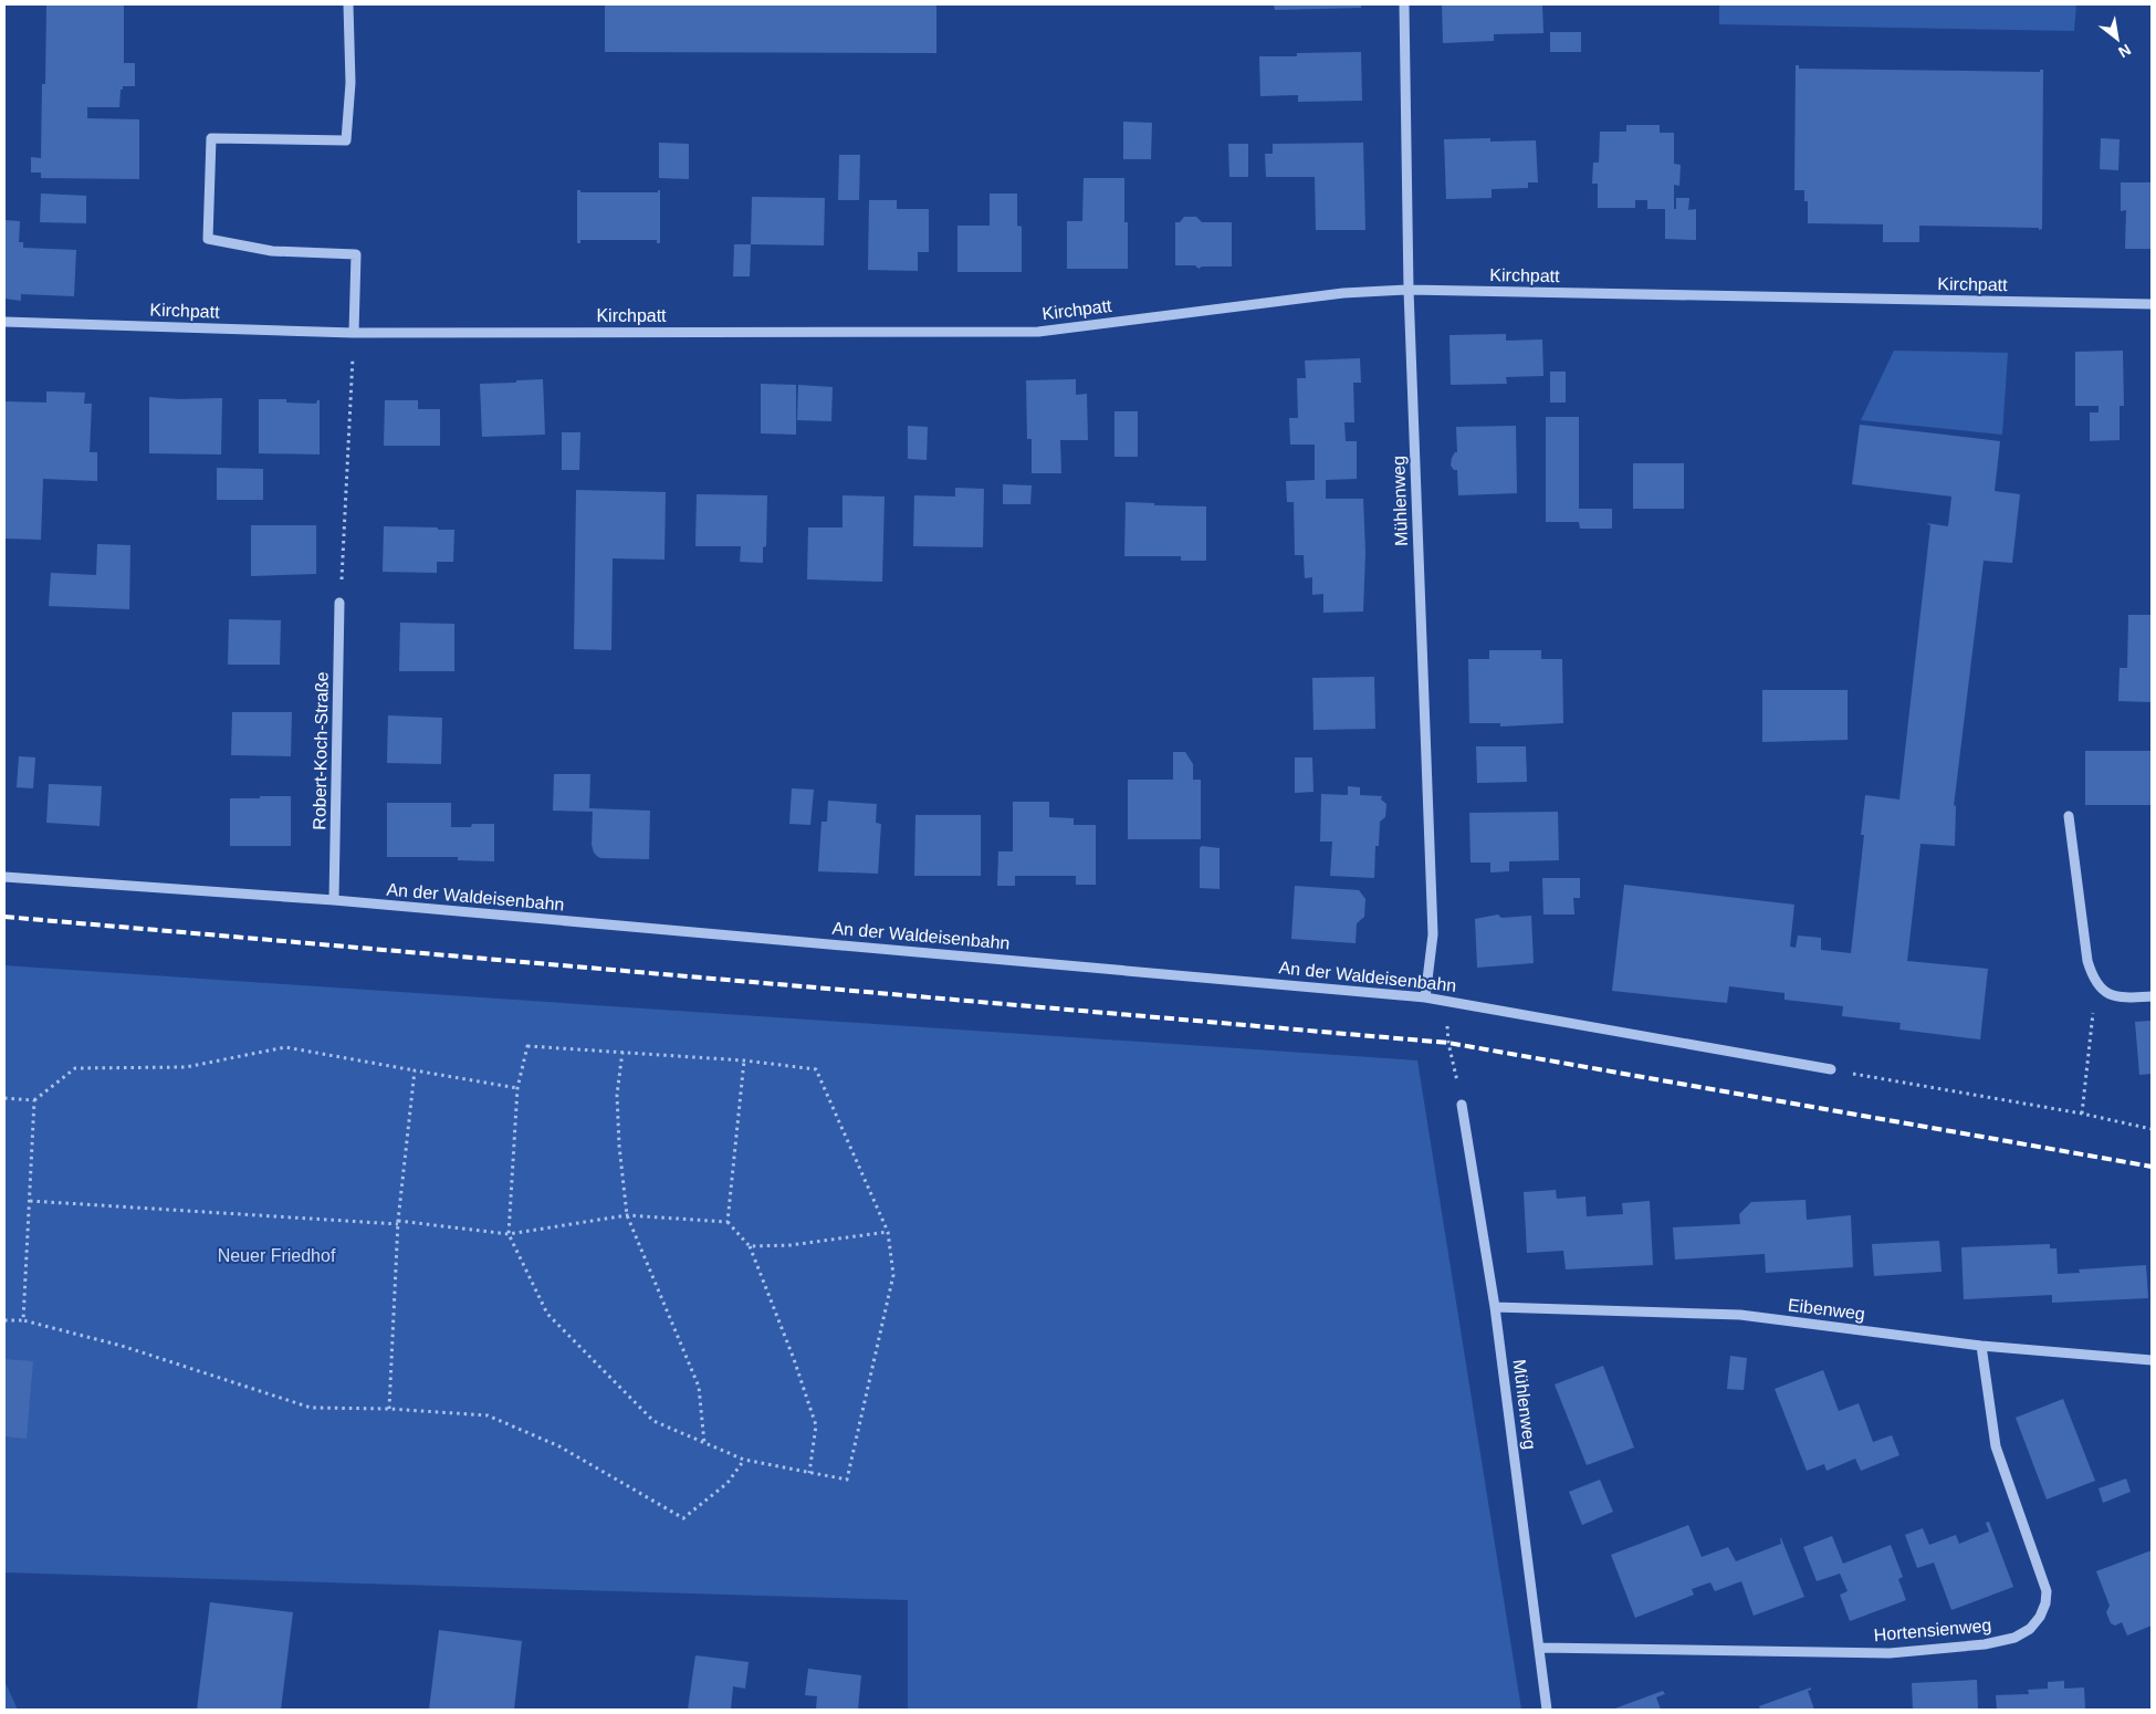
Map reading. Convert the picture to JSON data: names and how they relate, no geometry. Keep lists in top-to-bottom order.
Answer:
{
  "streets": {
    "street": [
      "Kirchpatt",
      "Mühlenweg",
      "Robert-Koch-Straße",
      "An der Waldeisenbahn",
      "Eibenweg",
      "Hortensienweg"
    ]
  },
  "crossings": [
    ["Kirchpatt", "Mühlenweg"],
    ["Mühlenweg", "An der Waldeisenbahn"],
    ["Mühlenweg", "Eibenweg"],
    ["Mühlenweg", "Hortensienweg"],
    ["Robert-Koch-Straße", "An der Waldeisenbahn"],
    ["Eibenweg", "Hortensienweg"]
  ],
  "parks": ["Neuer Friedhof"],
  "north": "bottom right"
}
